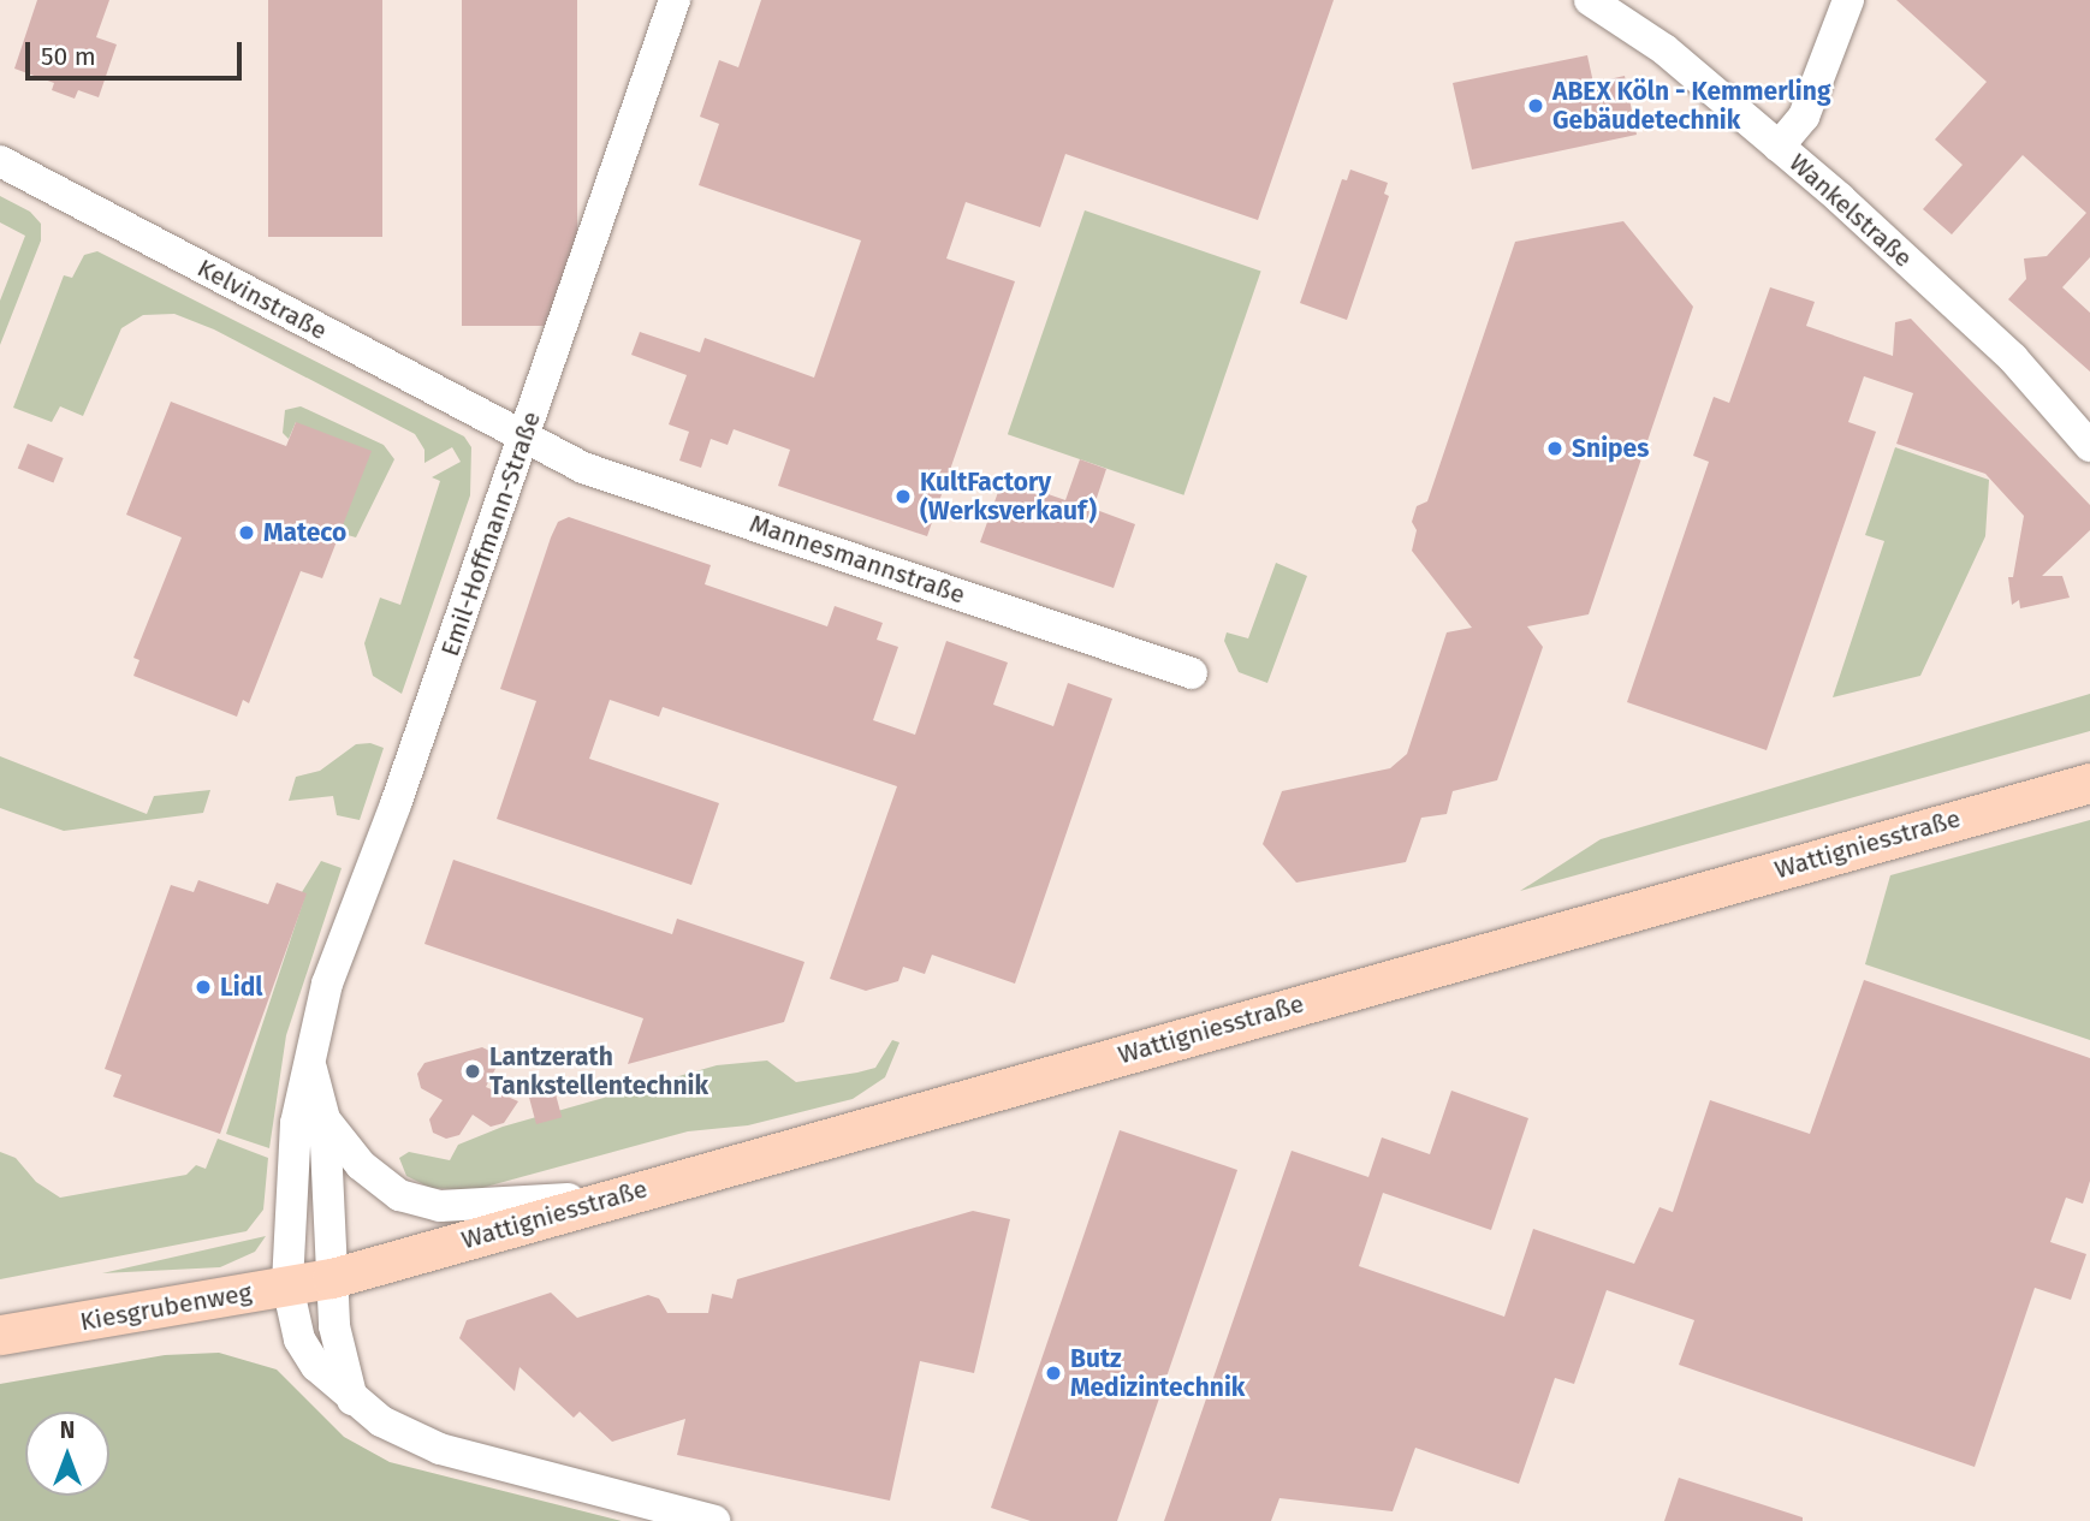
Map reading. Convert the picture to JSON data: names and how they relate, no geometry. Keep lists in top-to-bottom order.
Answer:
{
  "streets": {
    "main road": ["Wattigniesstraße", "Kiesgrubenweg"],
    "street": [
      "Wankelstraße",
      "Kelvinstraße",
      "Emil-Hoffmann-Straße",
      "Mannesmannstraße"
    ]
  },
  "crossings": [
    ["Kelvinstraße", "Emil-Hoffmann-Straße"],
    ["Kelvinstraße", "Mannesmannstraße"],
    ["Emil-Hoffmann-Straße", "Mannesmannstraße"],
    ["Emil-Hoffmann-Straße", "Wattigniesstraße"],
    ["Emil-Hoffmann-Straße", "Kiesgrubenweg"],
    ["Wattigniesstraße", "Kiesgrubenweg"]
  ],
  "places": [
    "ABEX Köln - Kemmerling Gebäudetechnik",
    "Snipes",
    "KultFactory (Werksverkauf)",
    "Mateco",
    "Lidl",
    "Lantzerath Tankstellentechnik",
    "Butz Medizintechnik"
  ],
  "scale_bar": "50 m",
  "north": "top"
}
